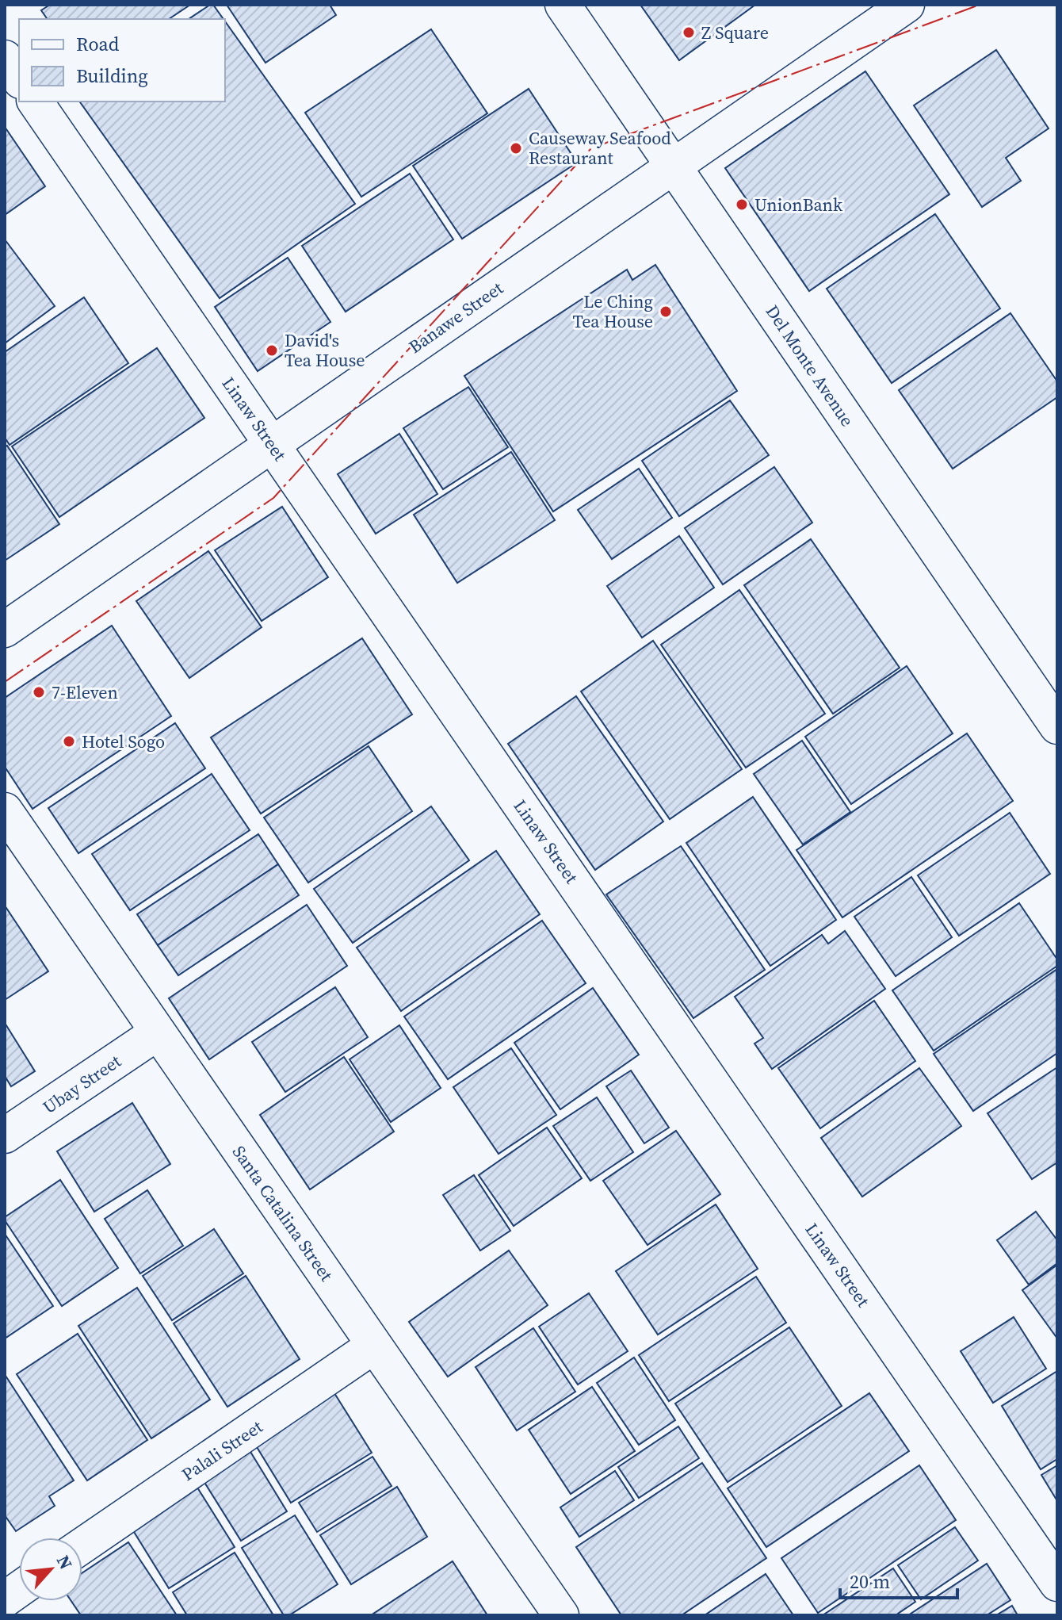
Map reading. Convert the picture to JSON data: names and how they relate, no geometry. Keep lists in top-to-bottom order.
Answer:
{
  "streets": {
    "street": [
      "Banawe Street",
      "Del Monte Avenue",
      "Linaw Street",
      "Ubay Street",
      "Santa Catalina Street",
      "Palali Street"
    ]
  },
  "crossings": [
    ["Banawe Street", "Del Monte Avenue"],
    ["Banawe Street", "Linaw Street"],
    ["Ubay Street", "Santa Catalina Street"],
    ["Santa Catalina Street", "Palali Street"]
  ],
  "places": [
    "Z Square",
    "Causeway Seafood Restaurant",
    "UnionBank",
    "Le Ching Tea House",
    "David's Tea House",
    "7-Eleven",
    "Hotel Sogo"
  ],
  "legend": ["Road", "Building"],
  "scale_bar": "20 m",
  "north": "top right"
}
